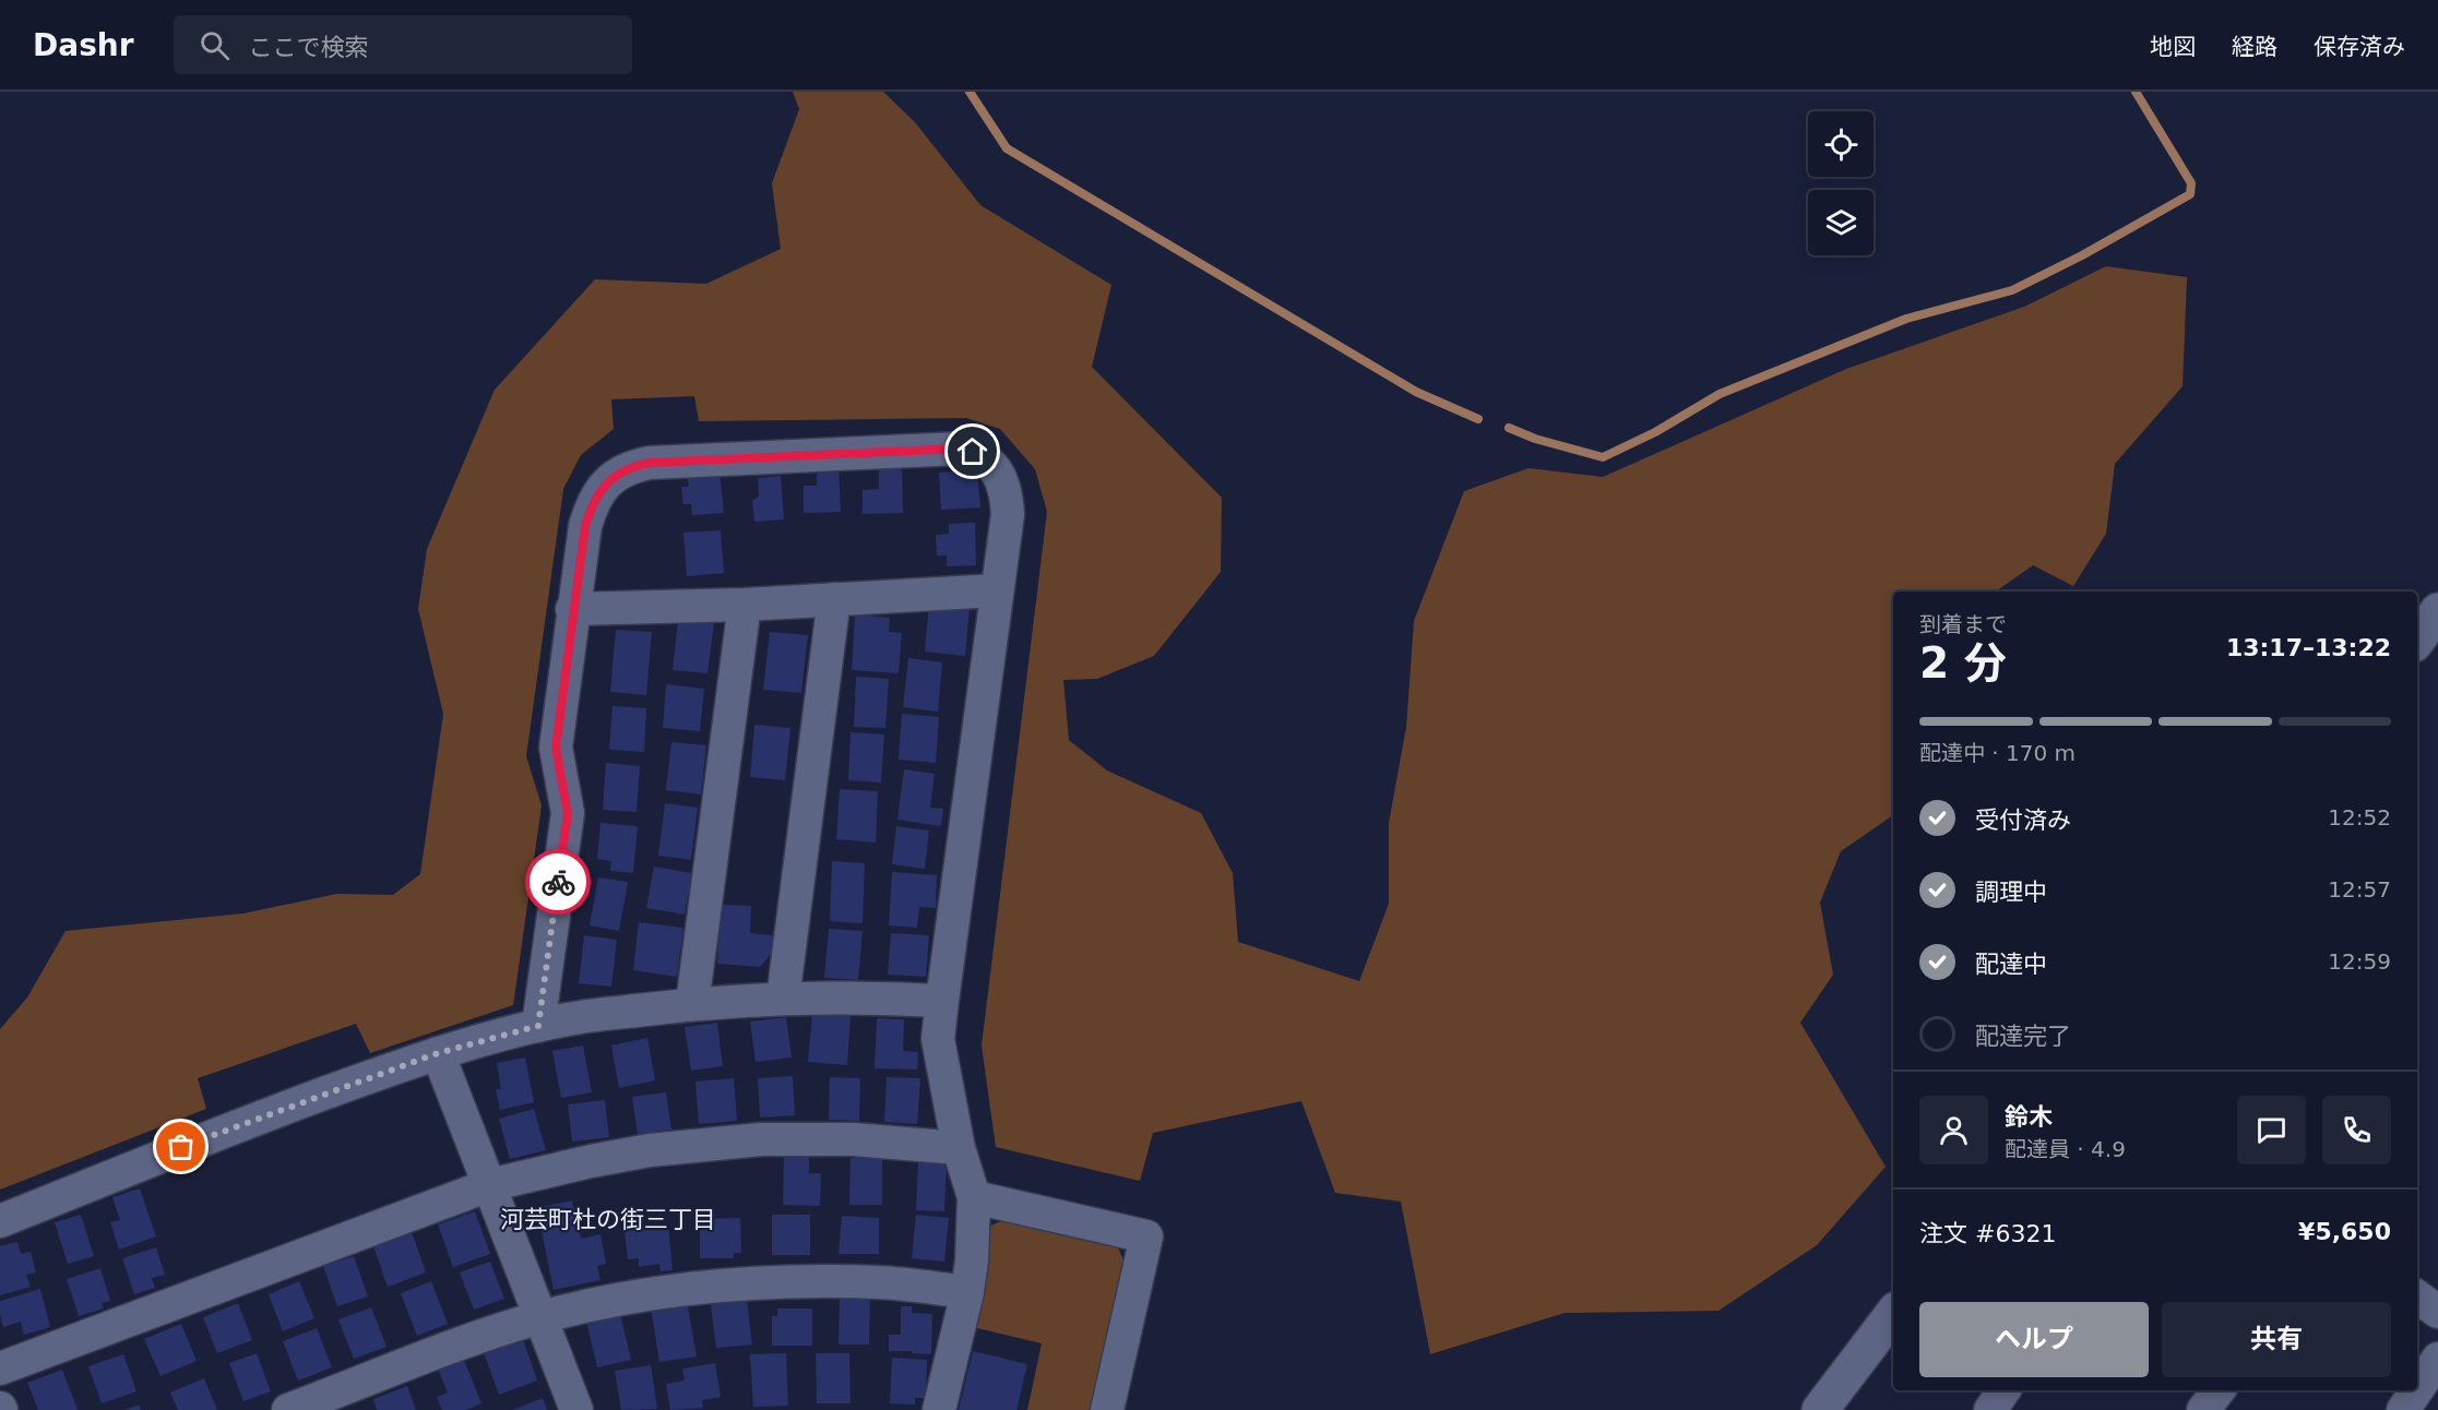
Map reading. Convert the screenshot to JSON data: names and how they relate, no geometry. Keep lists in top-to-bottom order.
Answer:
{
  "districts": ["河芸町杜の街三丁目"],
  "page": {
    "header": "Dashr",
    "search": "ここで検索",
    "nav": ["地図", "経路", "保存済み"],
    "heading": ["2 分", "到着まで", "13:17–13:22"],
    "panel": [
      "鈴木",
      "配達員 · 4.9",
      "注文 #6321",
      "¥5,650"
    ],
    "bar": "配達中 · 170 m",
    "list": [
      ["受付済み", "12:52"],
      ["調理中", "12:57"],
      ["配達中", "12:59"],
      "配達完了"
    ],
    "buttons": ["ヘルプ", "共有"]
  }
}
